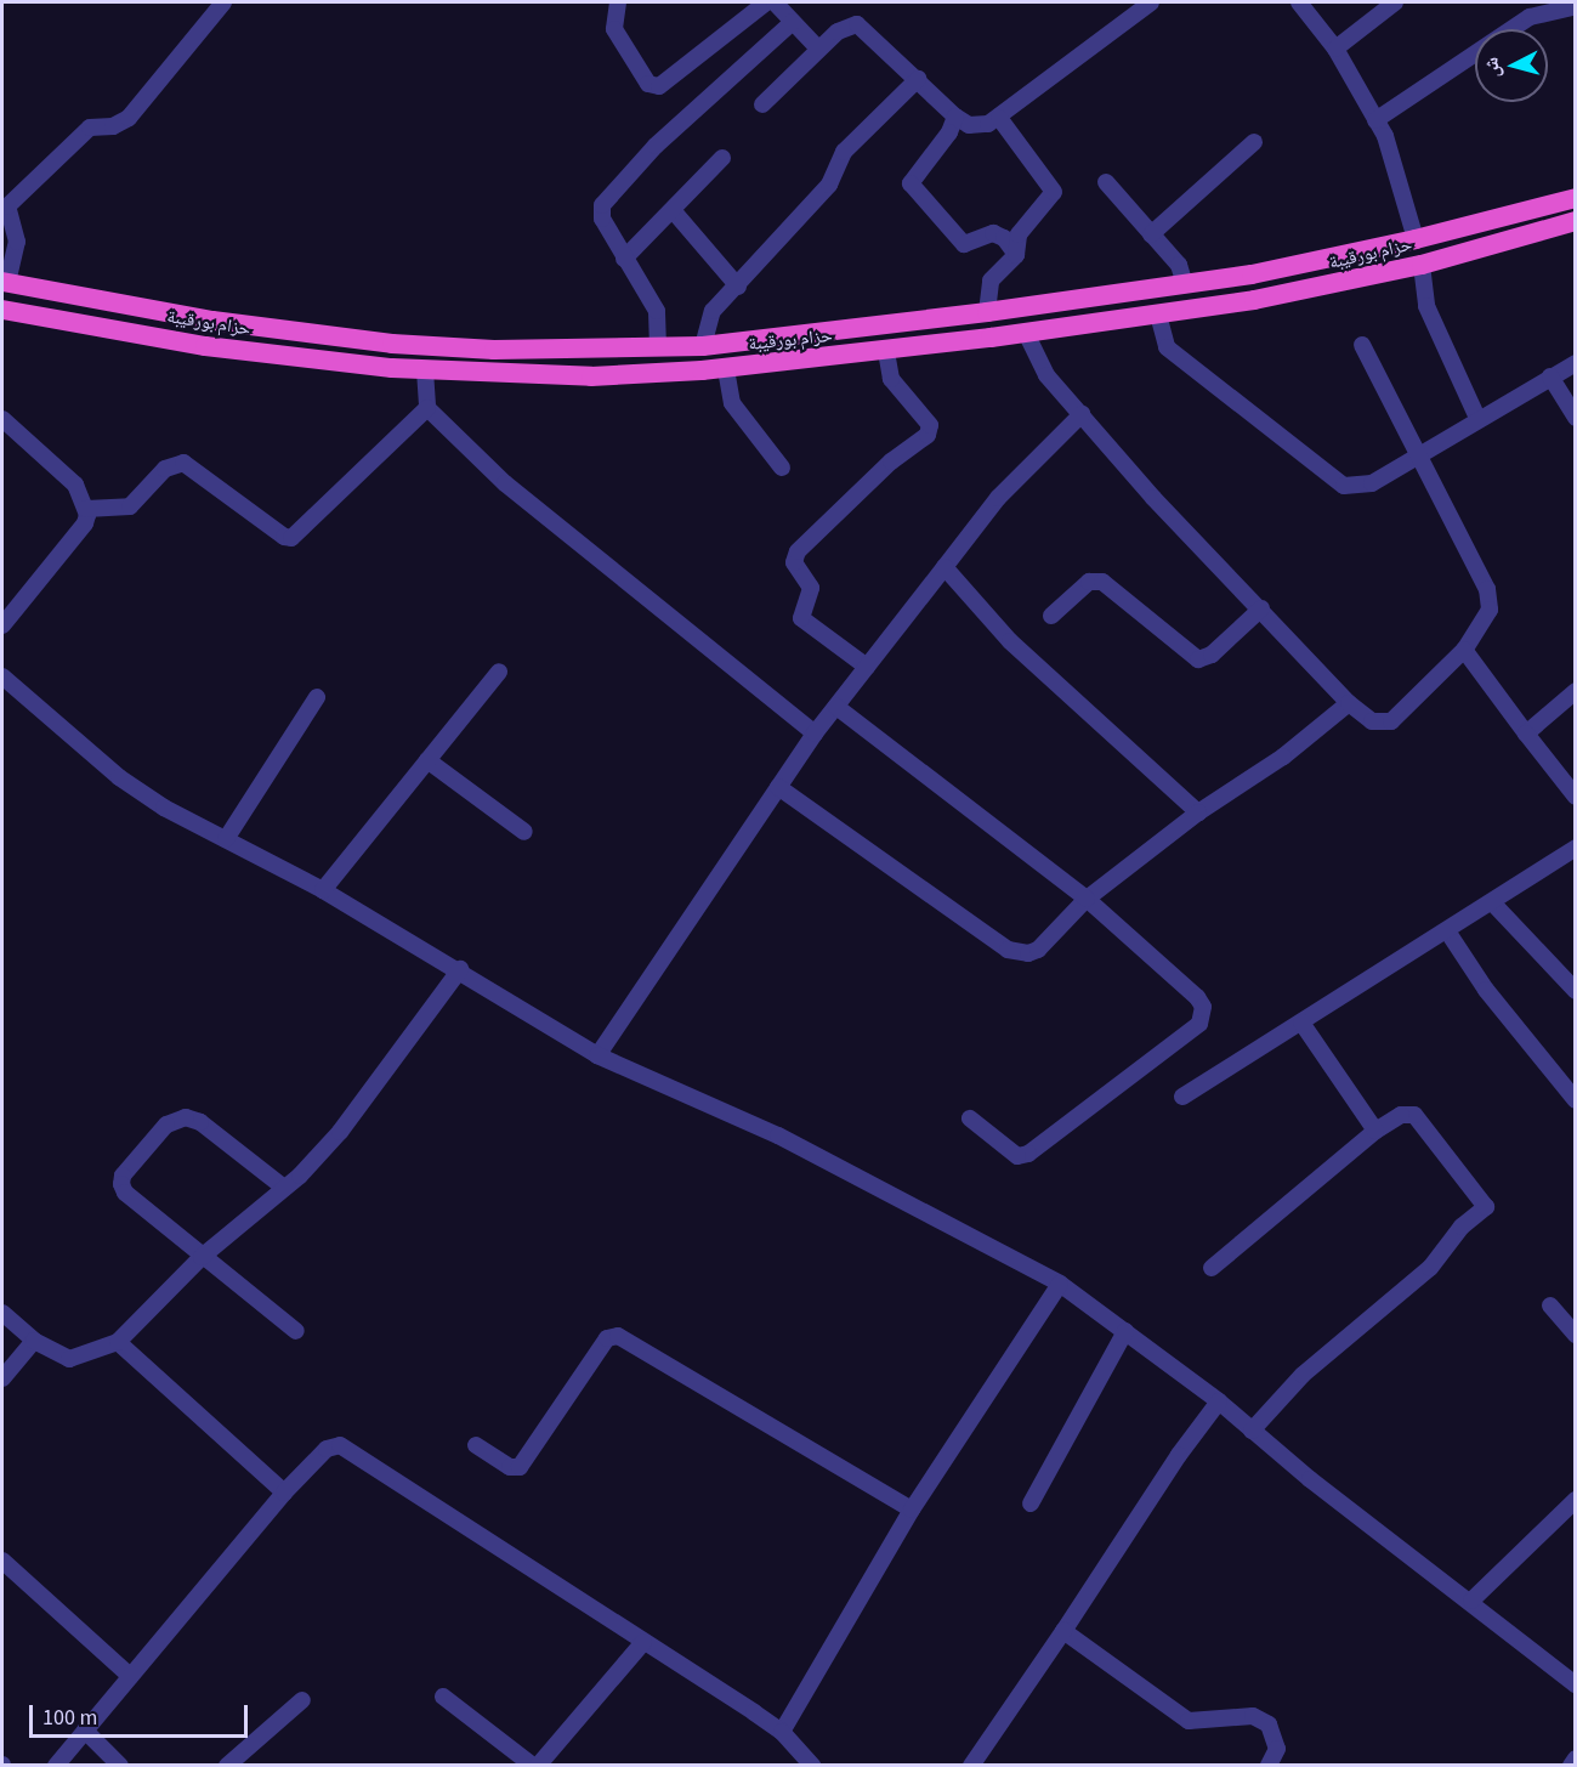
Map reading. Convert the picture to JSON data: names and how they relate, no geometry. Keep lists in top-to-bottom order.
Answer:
{
  "streets": {
    "highway": ["حزام بورقيبة"]
  },
  "scale_bar": "100 m",
  "north": "left"
}
